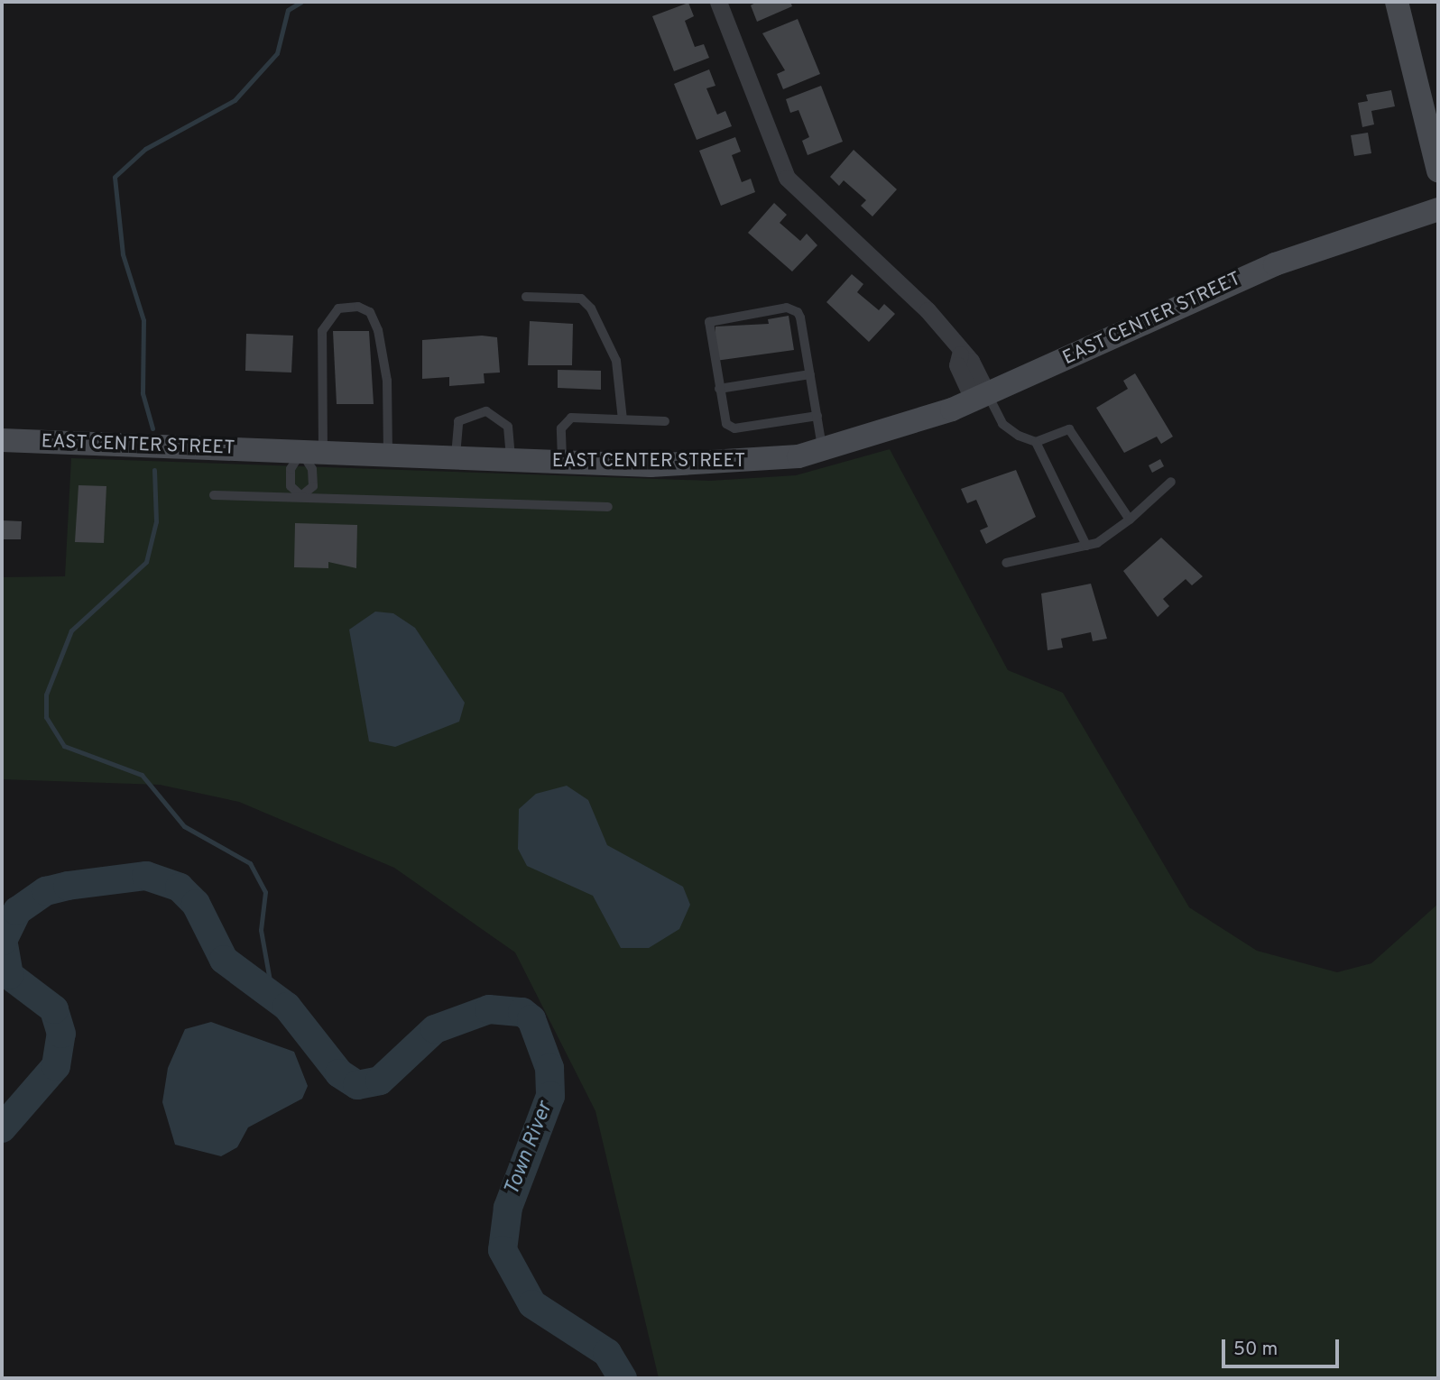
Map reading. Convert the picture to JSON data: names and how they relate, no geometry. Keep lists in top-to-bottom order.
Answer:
{
  "streets": {
    "main road": ["EAST CENTER STREET"]
  },
  "water": ["Town River"],
  "scale_bar": "50 m"
}
